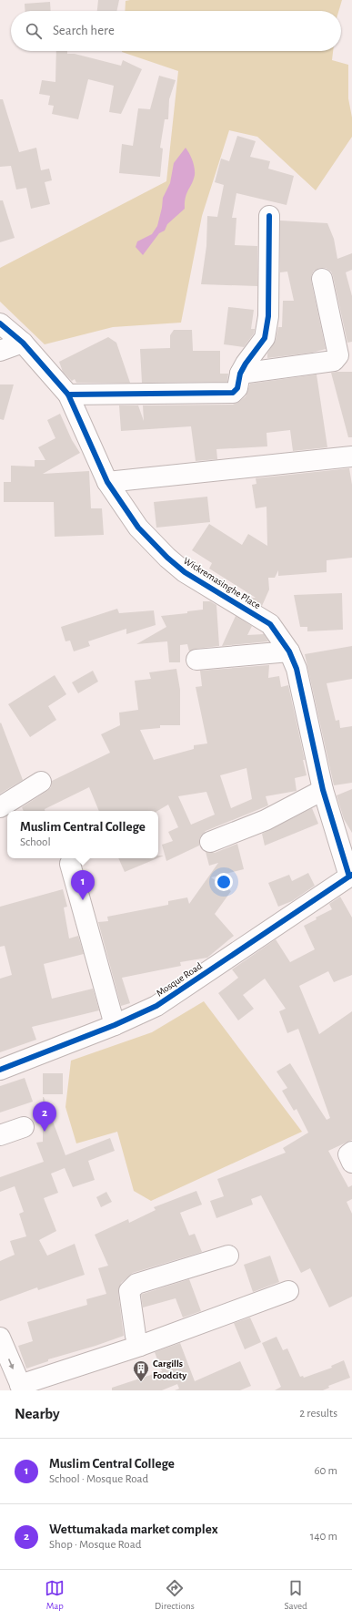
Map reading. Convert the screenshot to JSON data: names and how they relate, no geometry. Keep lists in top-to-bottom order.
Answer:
{
  "streets": {
    "main road": ["Wickremasinghe Place", "Mosque Road"]
  },
  "crossings": [
    ["Wickremasinghe Place", "Mosque Road"]
  ],
  "places": {
    "building": ["Cargills Foodcity"]
  },
  "page": {
    "search": "Search here",
    "popup": ["Muslim Central College", "School"],
    "pins": ["1", "2"],
    "heading": ["Nearby", "2 results"],
    "list": [
      {
        "mark": "1",
        "name": "Muslim Central College",
        "note": "School · Mosque Road",
        "value": "60 m"
      },
      {
        "mark": "2",
        "name": "Wettumakada market complex",
        "note": "Shop · Mosque Road",
        "value": "140 m"
      }
    ],
    "nav": ["Map", "Directions", "Saved"]
  }
}
